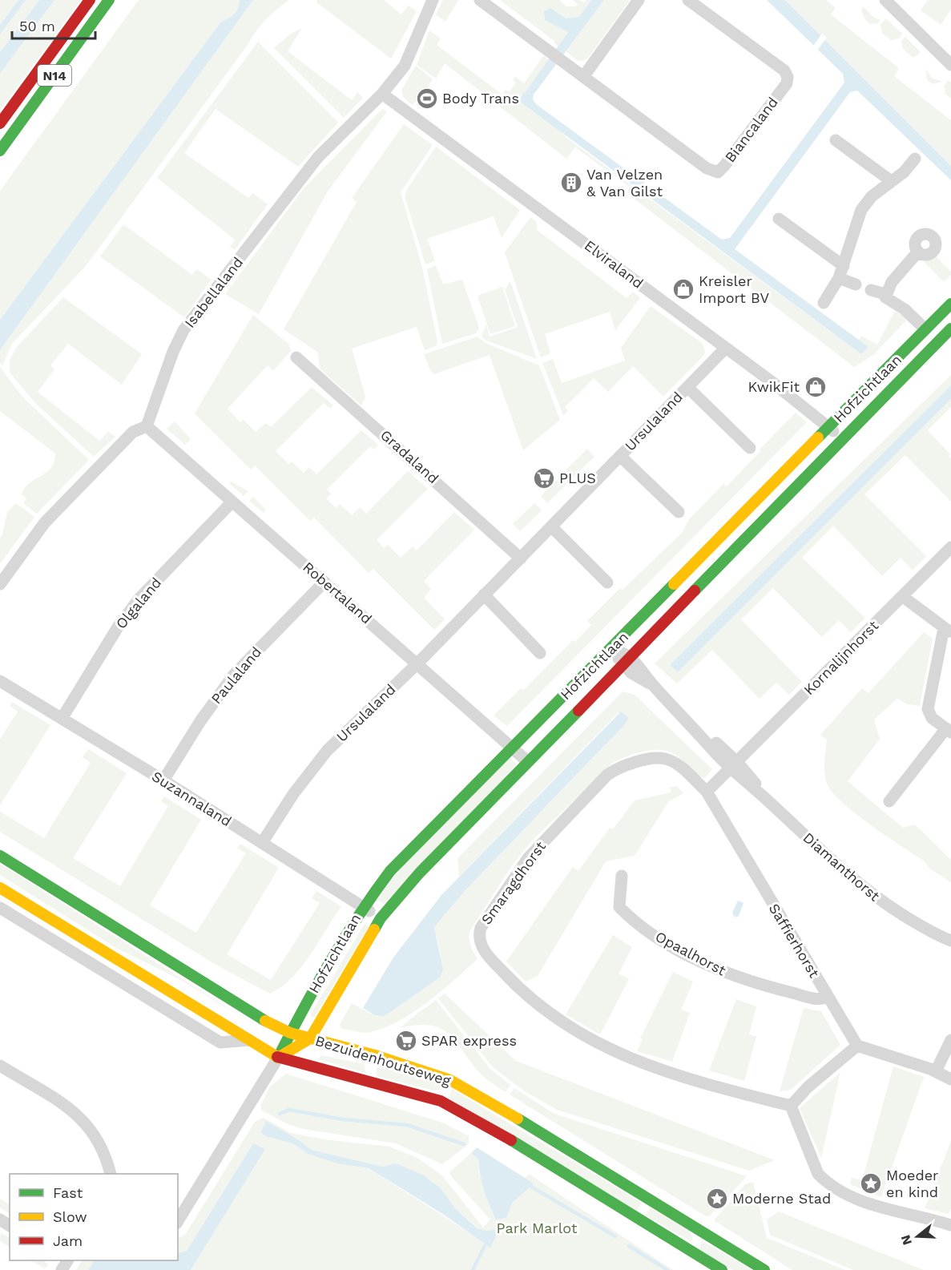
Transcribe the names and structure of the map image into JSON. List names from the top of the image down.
{
  "streets": {
    "main road": ["N14", "Hofzichtlaan", "Bezuidenhoutseweg"],
    "street": [
      "Biancaland",
      "Elviraland",
      "Isabellaland",
      "Ursulaland",
      "Gradaland",
      "Robertaland",
      "Olgaland",
      "Kornalijnhorst",
      "Paulaland",
      "Suzannaland",
      "Diamanthorst",
      "Smaragdhorst",
      "Saffierhorst",
      "Opaalhorst"
    ]
  },
  "crossings": [
    ["Elviraland", "Isabellaland"],
    ["Elviraland", "Hofzichtlaan"],
    ["Elviraland", "Ursulaland"],
    ["Isabellaland", "Robertaland"],
    ["Hofzichtlaan", "Robertaland"],
    ["Hofzichtlaan", "Suzannaland"],
    ["Hofzichtlaan", "Diamanthorst"],
    ["Hofzichtlaan", "Bezuidenhoutseweg"],
    ["Ursulaland", "Gradaland"],
    ["Ursulaland", "Robertaland"],
    ["Ursulaland", "Suzannaland"],
    ["Robertaland", "Olgaland"],
    ["Robertaland", "Paulaland"],
    ["Olgaland", "Suzannaland"],
    ["Kornalijnhorst", "Diamanthorst"],
    ["Paulaland", "Suzannaland"],
    ["Smaragdhorst", "Saffierhorst"],
    ["Saffierhorst", "Opaalhorst"]
  ],
  "parks": ["Park Marlot"],
  "places": {
    "sports": ["Body Trans"],
    "building": ["Van Velzen & Van Gilst"],
    "shop": ["Kreisler Import BV", "KwikFit"],
    "supermarket": ["PLUS", "SPAR express"],
    "place": ["Moeder en kind", "Moderne Stad"]
  },
  "legend": ["Fast", "Slow", "Jam"],
  "scale_bar": "50 m",
  "north": "left"
}
